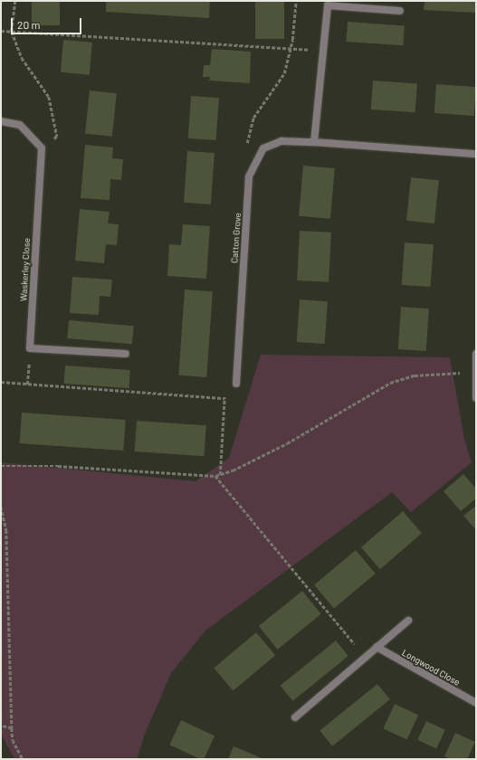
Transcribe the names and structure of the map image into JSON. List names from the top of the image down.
{
  "streets": {
    "street": ["Catton Grove", "Waskerley Close", "Longwood Close"]
  },
  "scale_bar": "20 m"
}
